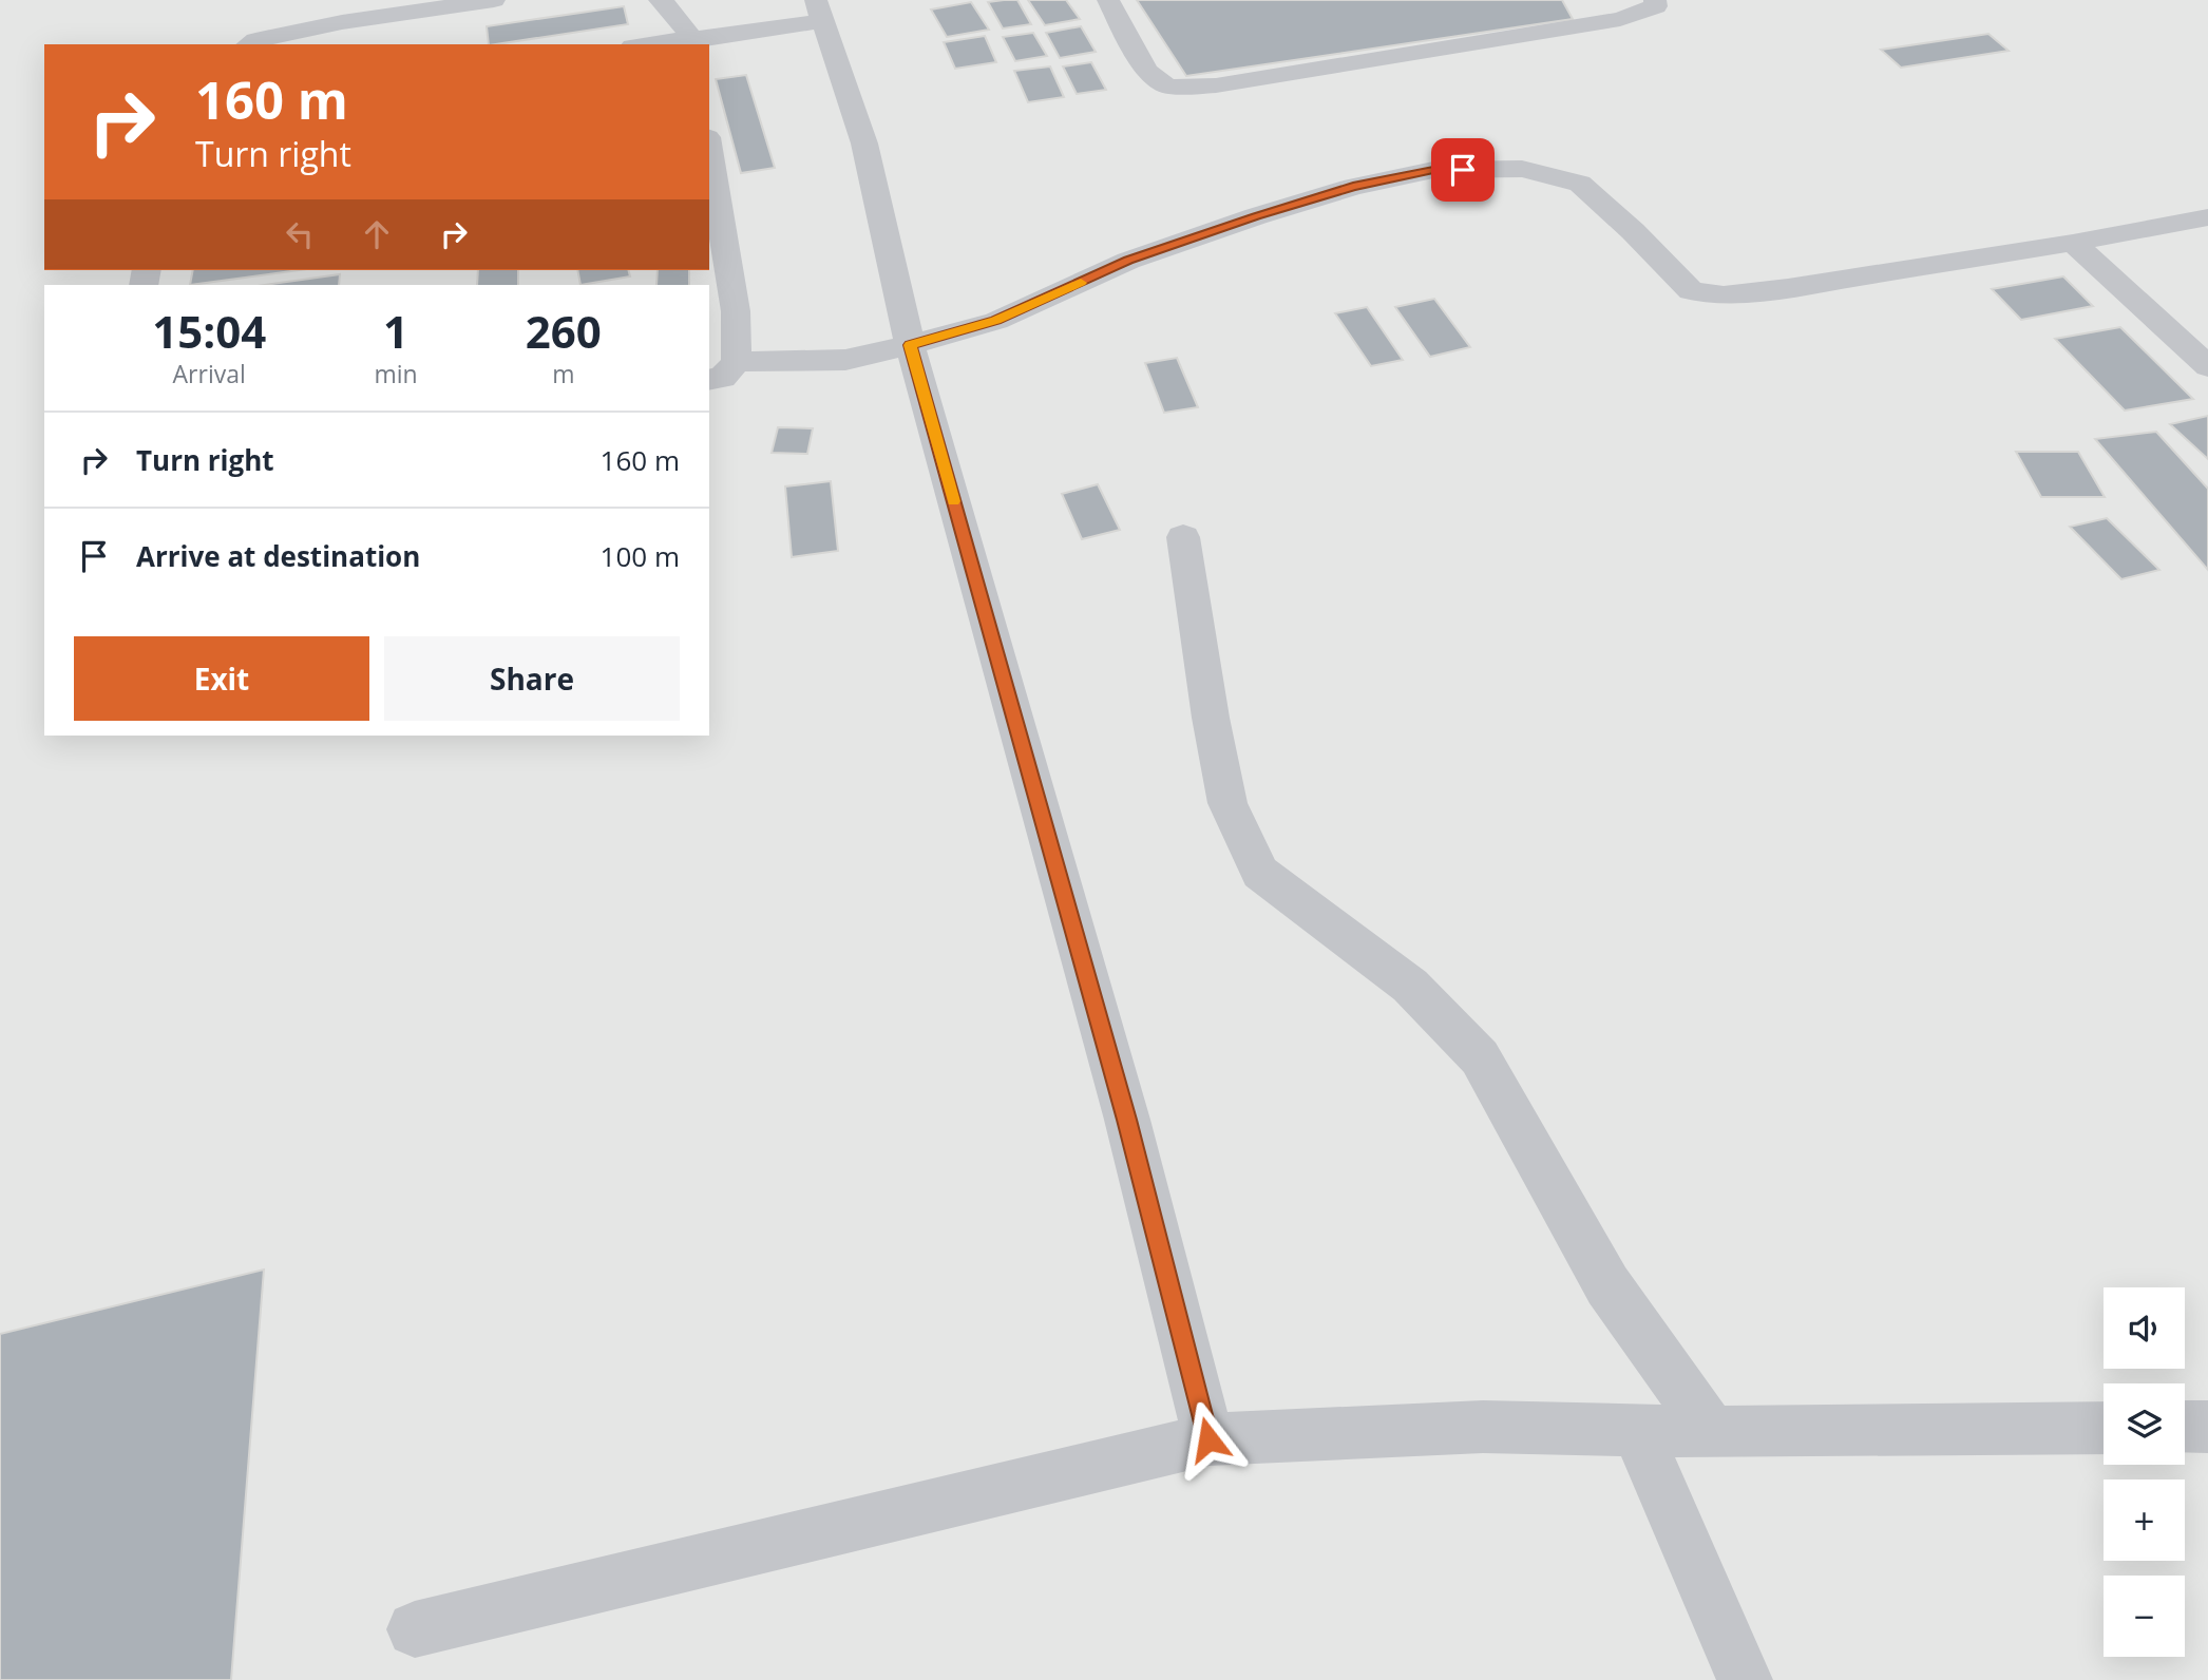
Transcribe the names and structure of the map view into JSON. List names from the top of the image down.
{
  "page": {
    "turn": ["160 m", "Turn right"],
    "eta": [
      "15:04",
      "Arrival",
      "1",
      "min",
      "260",
      "m"
    ],
    "list": [
      {
        "name": "Turn right",
        "value": "160 m"
      },
      {
        "name": "Arrive at destination",
        "value": "100 m"
      }
    ],
    "buttons": ["Exit", "Share"],
    "map_buttons": ["+", "−"]
  }
}
